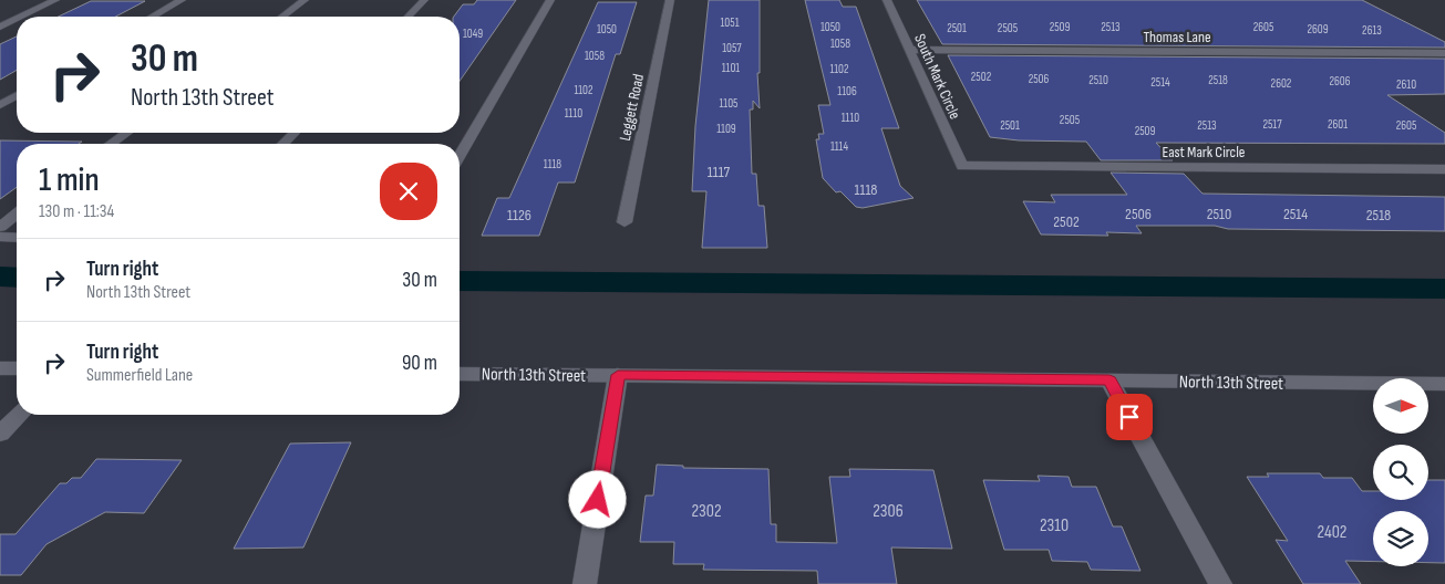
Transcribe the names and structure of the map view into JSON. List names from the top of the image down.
{
  "streets": {
    "street": [
      "Thomas Lane",
      "South Mark Circle",
      "Leggett Road",
      "East Mark Circle",
      "North 13th Street"
    ]
  },
  "crossings": [
    ["Thomas Lane", "South Mark Circle"],
    ["South Mark Circle", "East Mark Circle"]
  ],
  "house_numbers": [
    "1051",
    "1050",
    "2509",
    "2513",
    "2605",
    "2501",
    "2505",
    "1050",
    "2609",
    "2613",
    "1049",
    "1058",
    "1057",
    "1058",
    "1101",
    "1102",
    "2502",
    "2506",
    "2510",
    "2518",
    "2606",
    "2514",
    "2602",
    "2610",
    "1102",
    "1106",
    "1105",
    "1110",
    "1110",
    "2505",
    "2517",
    "2601",
    "2501",
    "2513",
    "2605",
    "1109",
    "2509",
    "1114",
    "1118",
    "1117",
    "1118",
    "2506",
    "2510",
    "2514",
    "1126",
    "2518",
    "2502",
    "2302",
    "2306",
    "2310",
    "2402"
  ],
  "north": "right",
  "page": {
    "turn": ["30 m", "North 13th Street"],
    "heading": ["1 min", "130 m · 11:34"],
    "list": [
      {
        "name": "Turn right",
        "note": "North 13th Street",
        "value": "30 m"
      },
      {
        "name": "Turn right",
        "note": "Summerfield Lane",
        "value": "90 m"
      }
    ]
  }
}
